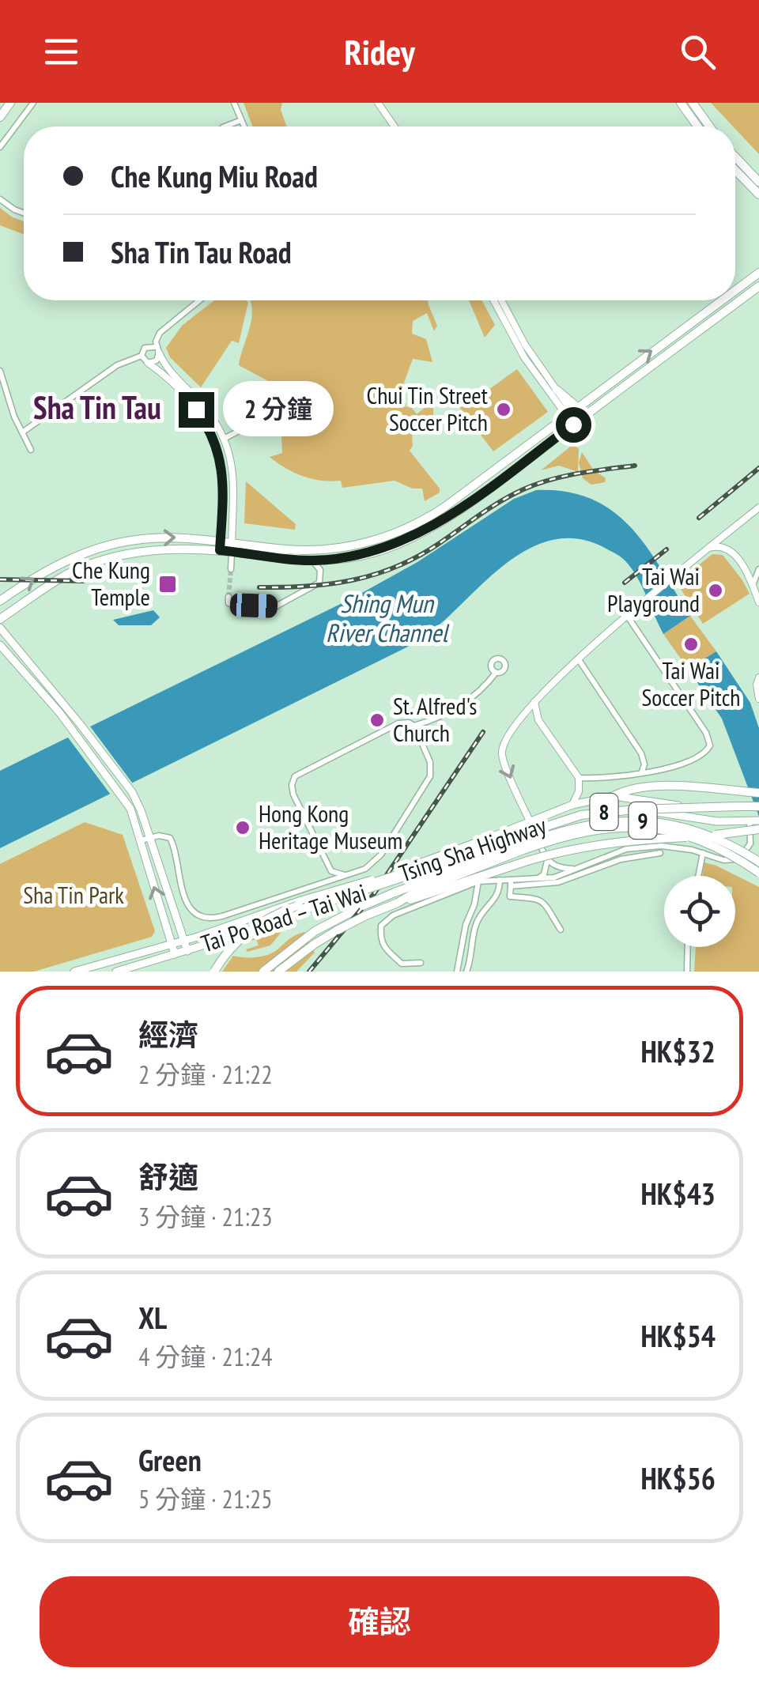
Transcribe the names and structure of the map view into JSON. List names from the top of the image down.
{
  "streets": {
    "main road": [
      "8",
      "9",
      "Tsing Sha Highway",
      "Tai Po Road – Tai Wai"
    ]
  },
  "crossings": [
    ["9", "Tsing Sha Highway"],
    ["Tsing Sha Highway", "Tai Po Road – Tai Wai"]
  ],
  "districts": ["Sha Tin Tau"],
  "water": ["Shing Mun River Channel"],
  "parks": ["Sha Tin Park"],
  "places": {
    "other": [
      "Chui Tin Street Soccer Pitch",
      "Tai Wai Playground",
      "Tai Wai Soccer Pitch",
      "St. Alfred's Church",
      "Hong Kong Heritage Museum"
    ],
    "transit": ["Che Kung Temple"]
  },
  "page": {
    "header": "Ridey",
    "banner": ["Che Kung Miu Road", "Sha Tin Tau Road"],
    "bubble": "2 分鐘",
    "list": [
      {
        "name": "經濟",
        "note": "2 分鐘 · 21:22",
        "value": "HK$32"
      },
      {
        "name": "舒適",
        "note": "3 分鐘 · 21:23",
        "value": "HK$43"
      },
      {
        "name": "XL",
        "note": "4 分鐘 · 21:24",
        "value": "HK$54"
      },
      {
        "name": "Green",
        "note": "5 分鐘 · 21:25",
        "value": "HK$56"
      }
    ],
    "buttons": "確認"
  }
}
